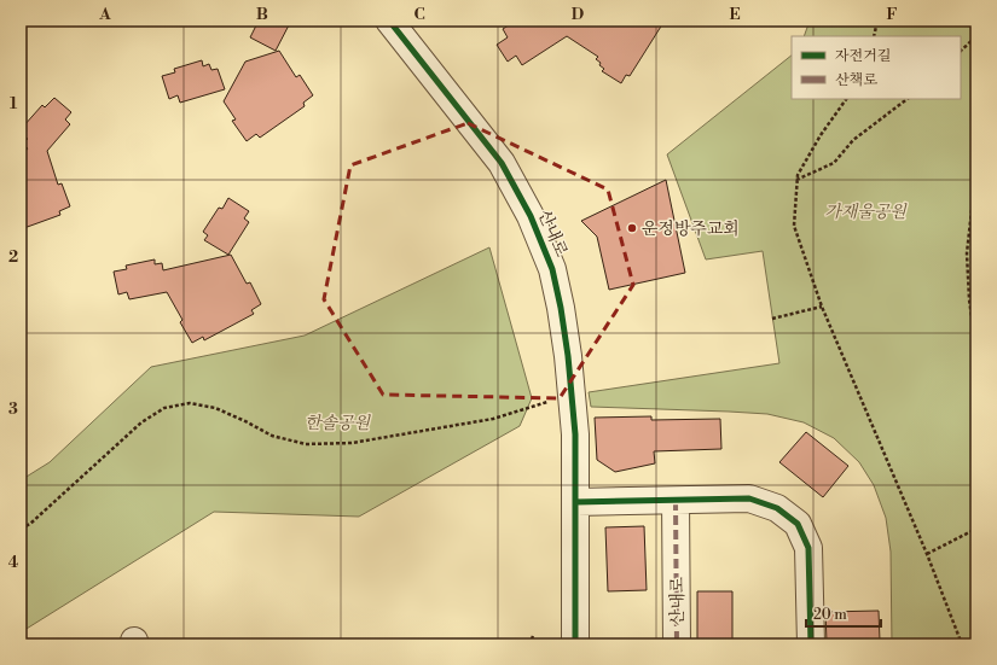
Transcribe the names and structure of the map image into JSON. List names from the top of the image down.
{
  "streets": {
    "street": ["산내로"]
  },
  "parks": ["가재울공원", "한솔공원"],
  "places": ["운정방주교회"],
  "legend": ["자전거길", "산책로"],
  "scale_bar": "20 m",
  "grid": {
    "columns": [
      "A",
      "B",
      "C",
      "D",
      "E",
      "F"
    ],
    "rows": [
      "1",
      "2",
      "3",
      "4"
    ]
  }
}
